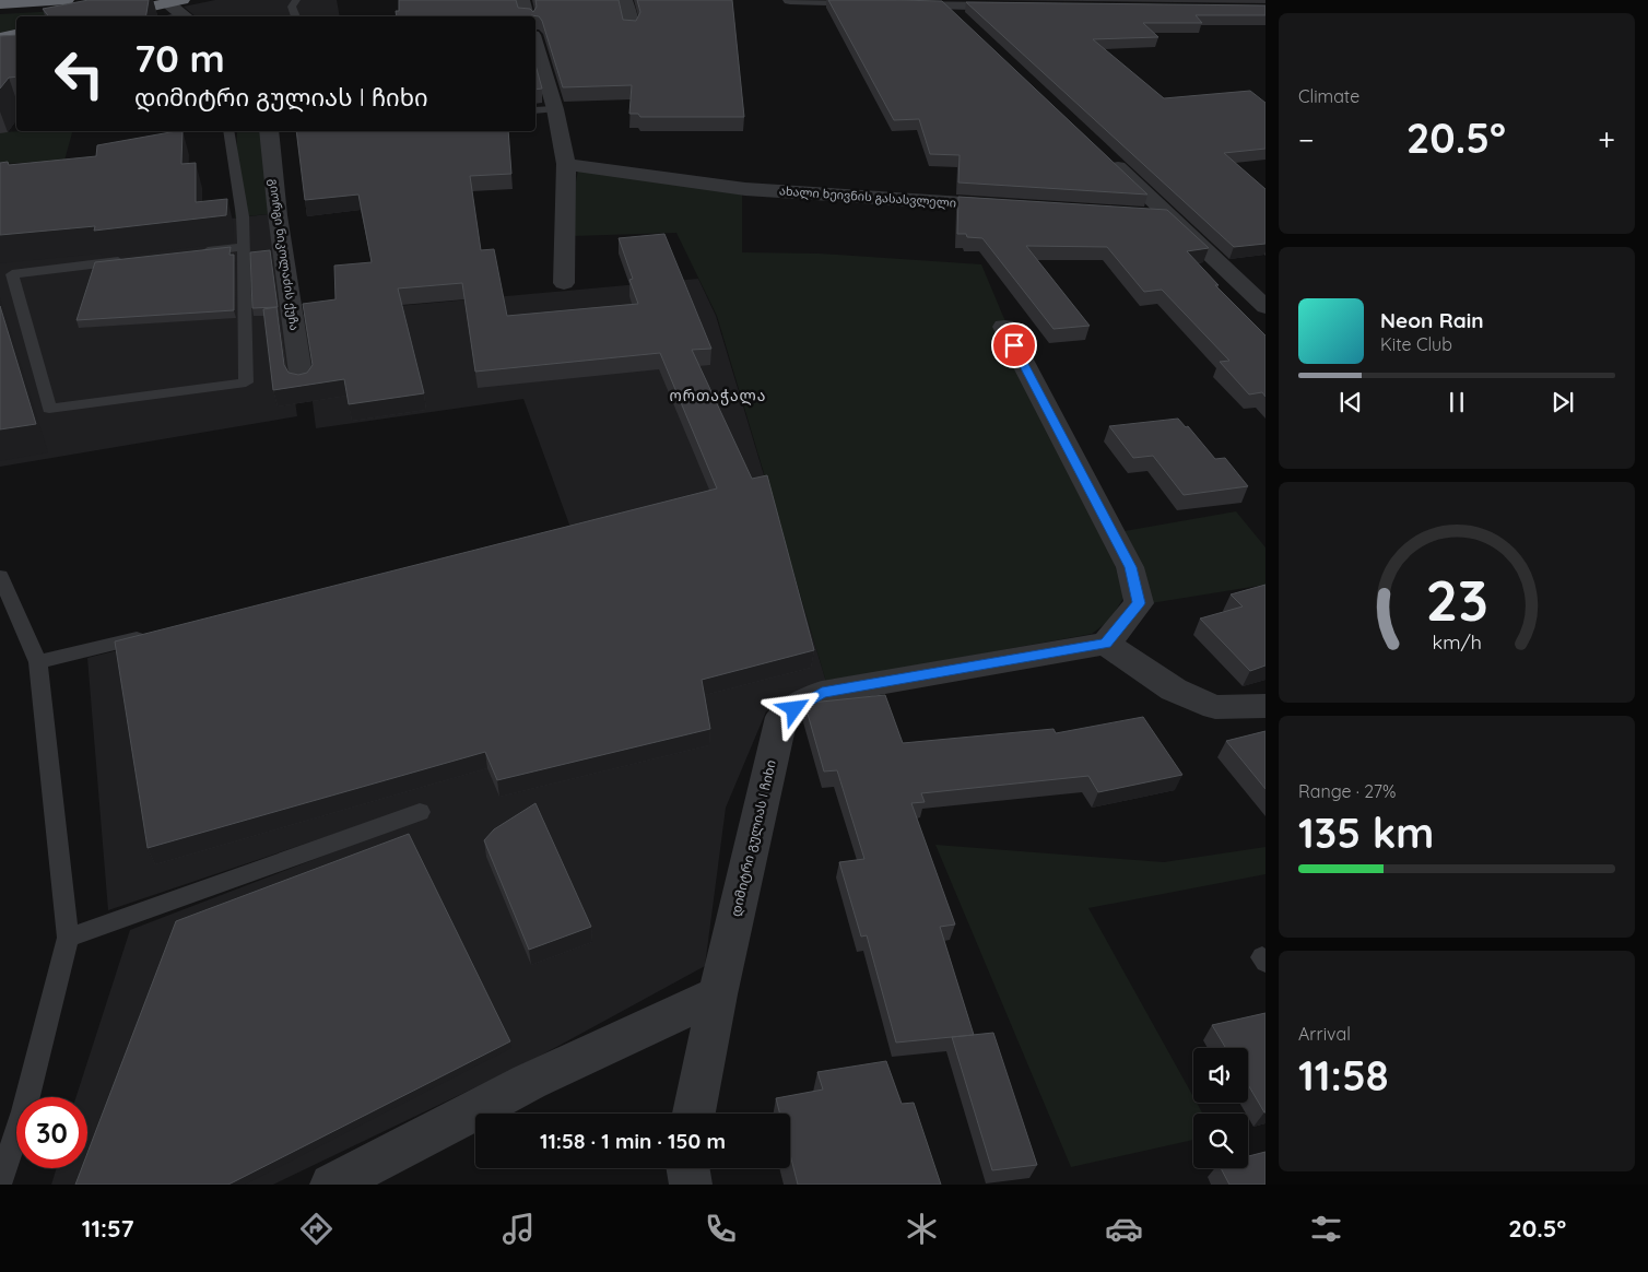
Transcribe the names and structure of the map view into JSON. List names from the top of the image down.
{
  "streets": {
    "street": ["ახალი ხეივნის გასასვლელი", "გიორგი ნიკოლაძის ქუჩა", "დიმიტრი გულიას I ჩიხი"]
  },
  "districts": ["ორთაჭალა"],
  "page": {
    "tile": [
      "Climate",
      ["Range · 27%", "135 km"],
      ["Arrival", "11:58"]
    ],
    "turn": ["70 m", "დიმიტრი გულიას I ჩიხი"],
    "heat": ["−", "20.5°", "+"],
    "song": ["Neon Rain", "Kite Club"],
    "limit": "30",
    "trip": "11:58 · 1 min · 150 m",
    "tabs": ["11:57", "20.5°"],
    "gauge": ["23", "km/h"]
  }
}
